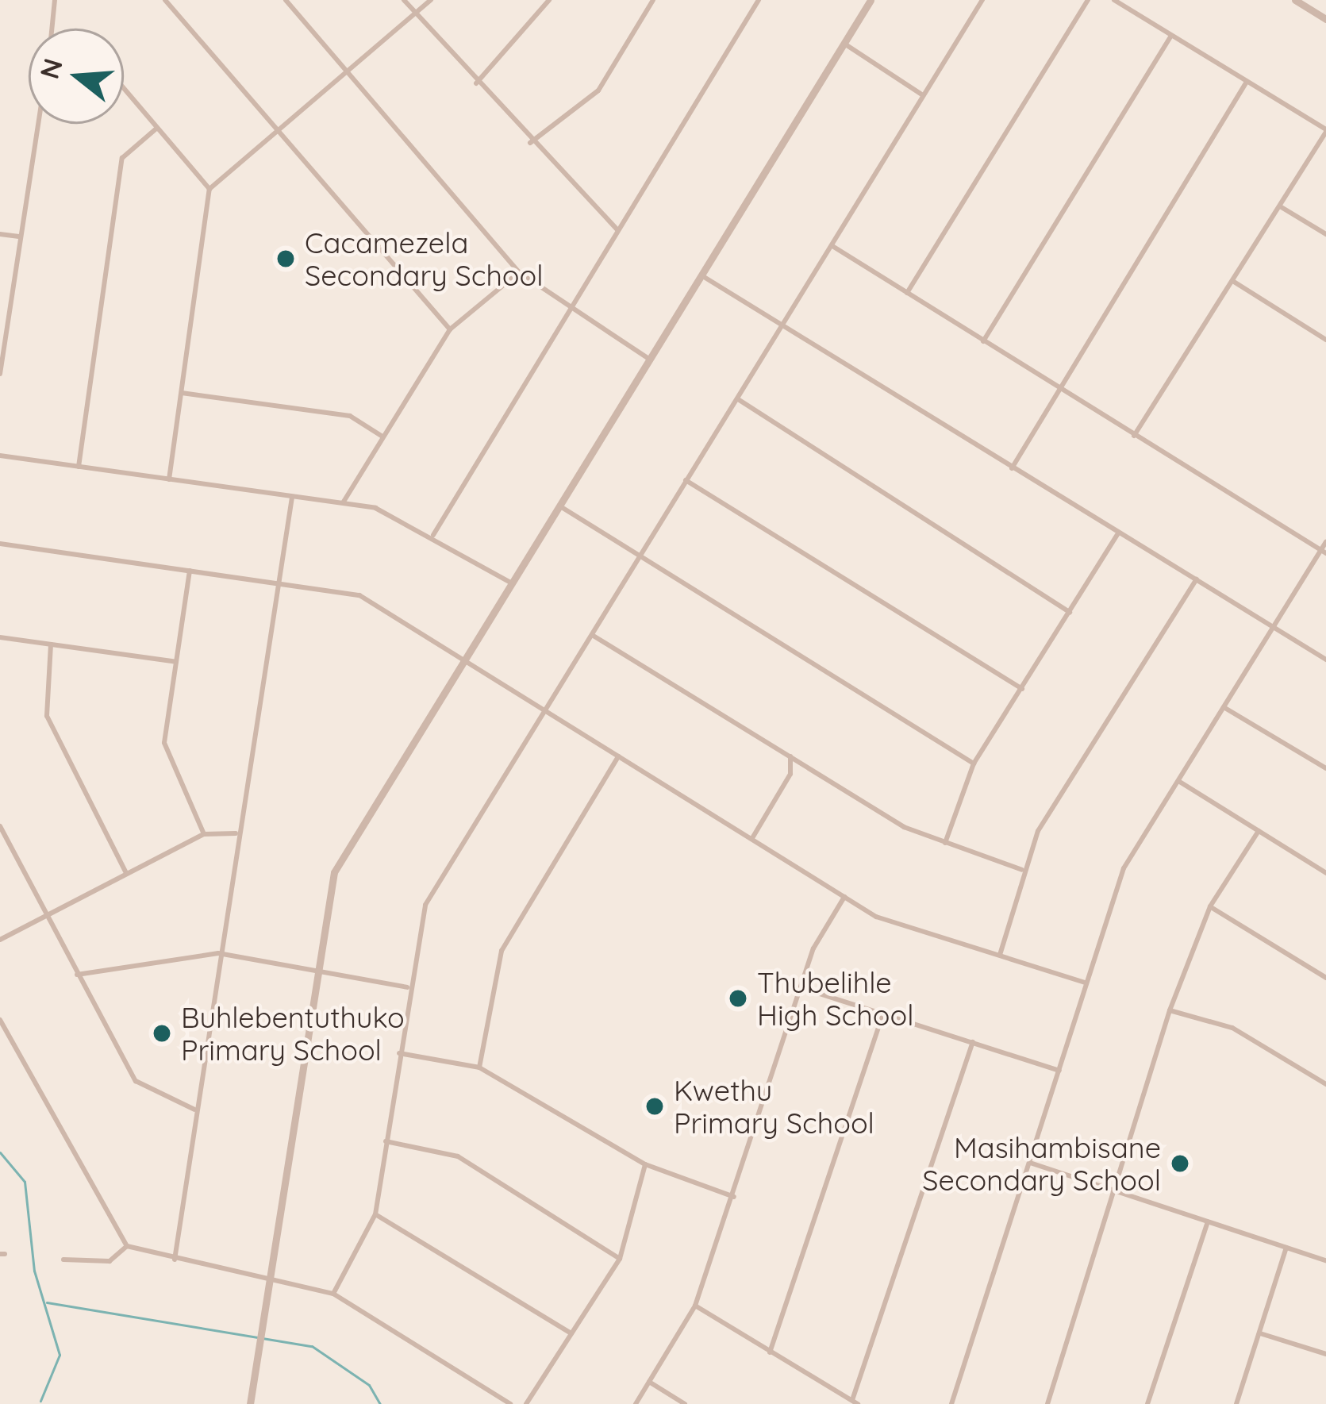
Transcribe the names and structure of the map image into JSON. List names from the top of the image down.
{
  "places": [
    "Cacamezela Secondary School",
    "Thubelihle High School",
    "Buhlebentuthuko Primary School",
    "Kwethu Primary School",
    "Masihambisane Secondary School"
  ],
  "north": "left"
}
